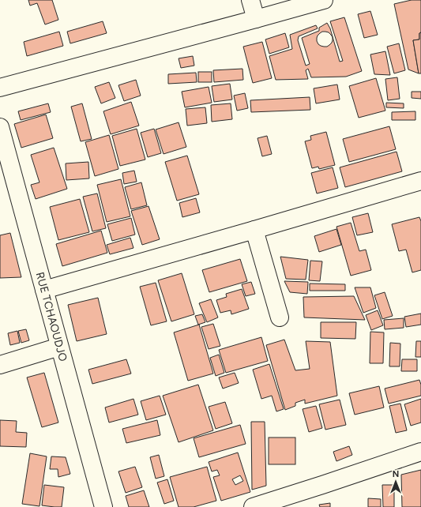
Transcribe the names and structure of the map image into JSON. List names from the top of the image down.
{
  "streets": {
    "street": ["RUE TCHAOUDJO"]
  },
  "north": "top"
}
